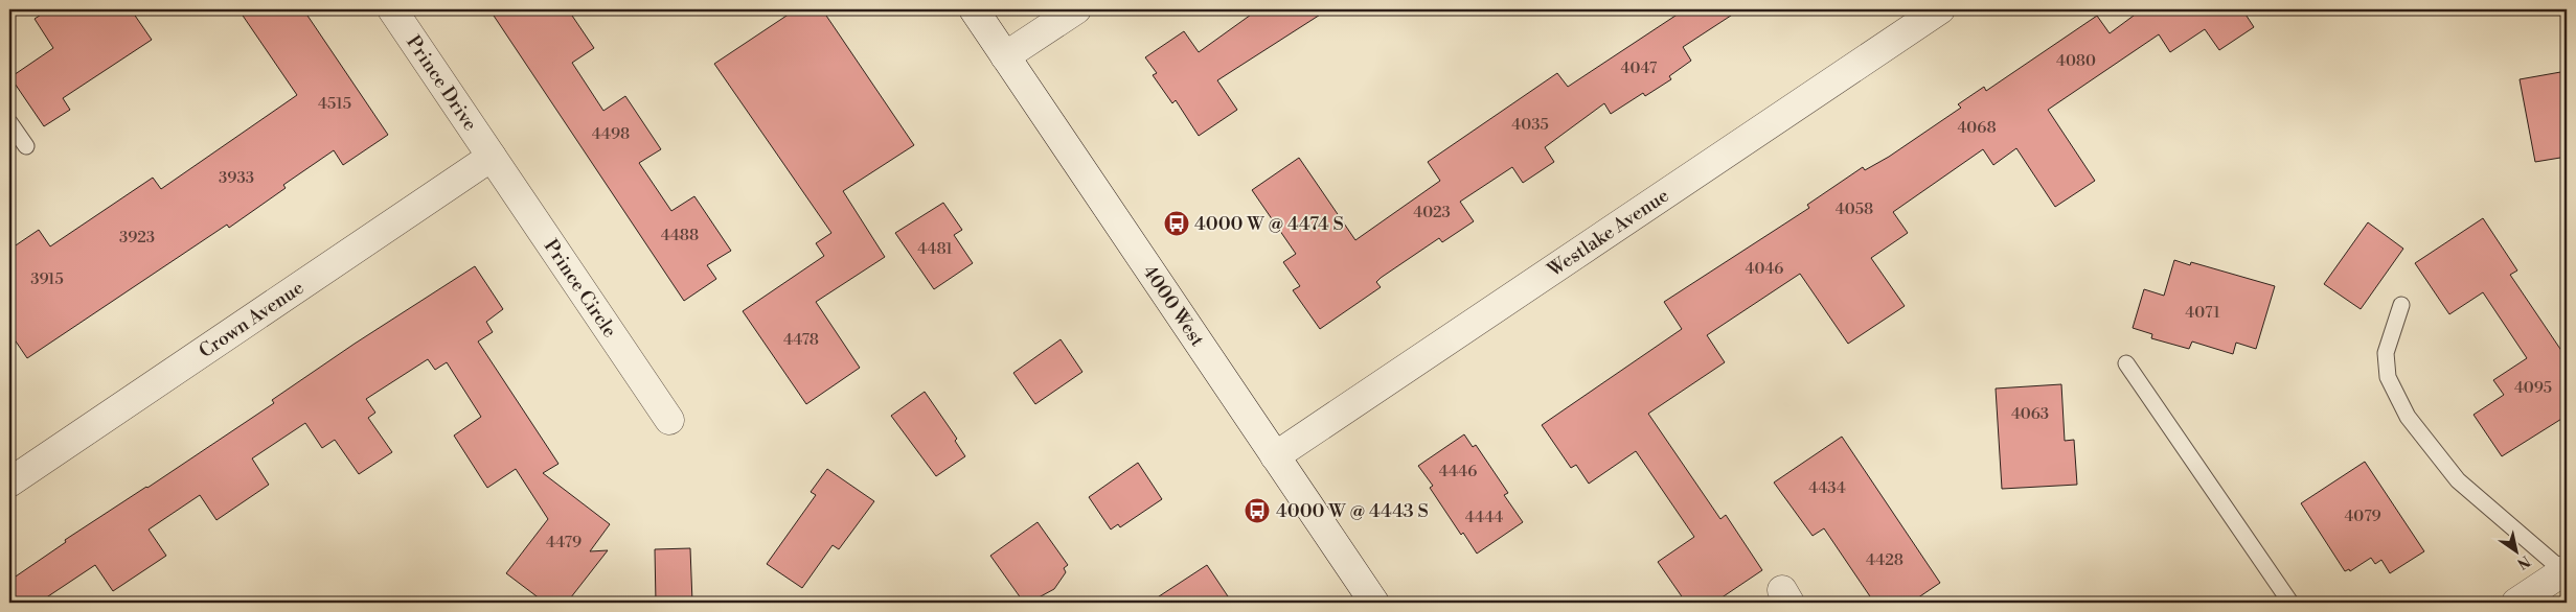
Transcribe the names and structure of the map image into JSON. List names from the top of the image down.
{
  "streets": {
    "street": [
      "Prince Drive",
      "Westlake Avenue",
      "Prince Circle",
      "4000 West",
      "Crown Avenue"
    ]
  },
  "crossings": [
    ["Prince Drive", "Prince Circle"],
    ["Prince Drive", "Crown Avenue"],
    ["Westlake Avenue", "4000 West"],
    ["Prince Circle", "Crown Avenue"]
  ],
  "places": {
    "bus stop": ["4000 W @ 4474 S", "4000 W @ 4443 S"]
  },
  "house_numbers": [
    "4080",
    "4047",
    "4515",
    "4035",
    "4068",
    "4498",
    "3933",
    "4058",
    "4023",
    "4488",
    "3923",
    "4481",
    "4046",
    "3915",
    "4071",
    "4478",
    "4095",
    "4063",
    "4446",
    "4434",
    "4079",
    "4444",
    "4479",
    "4428"
  ],
  "north": "bottom right"
}
